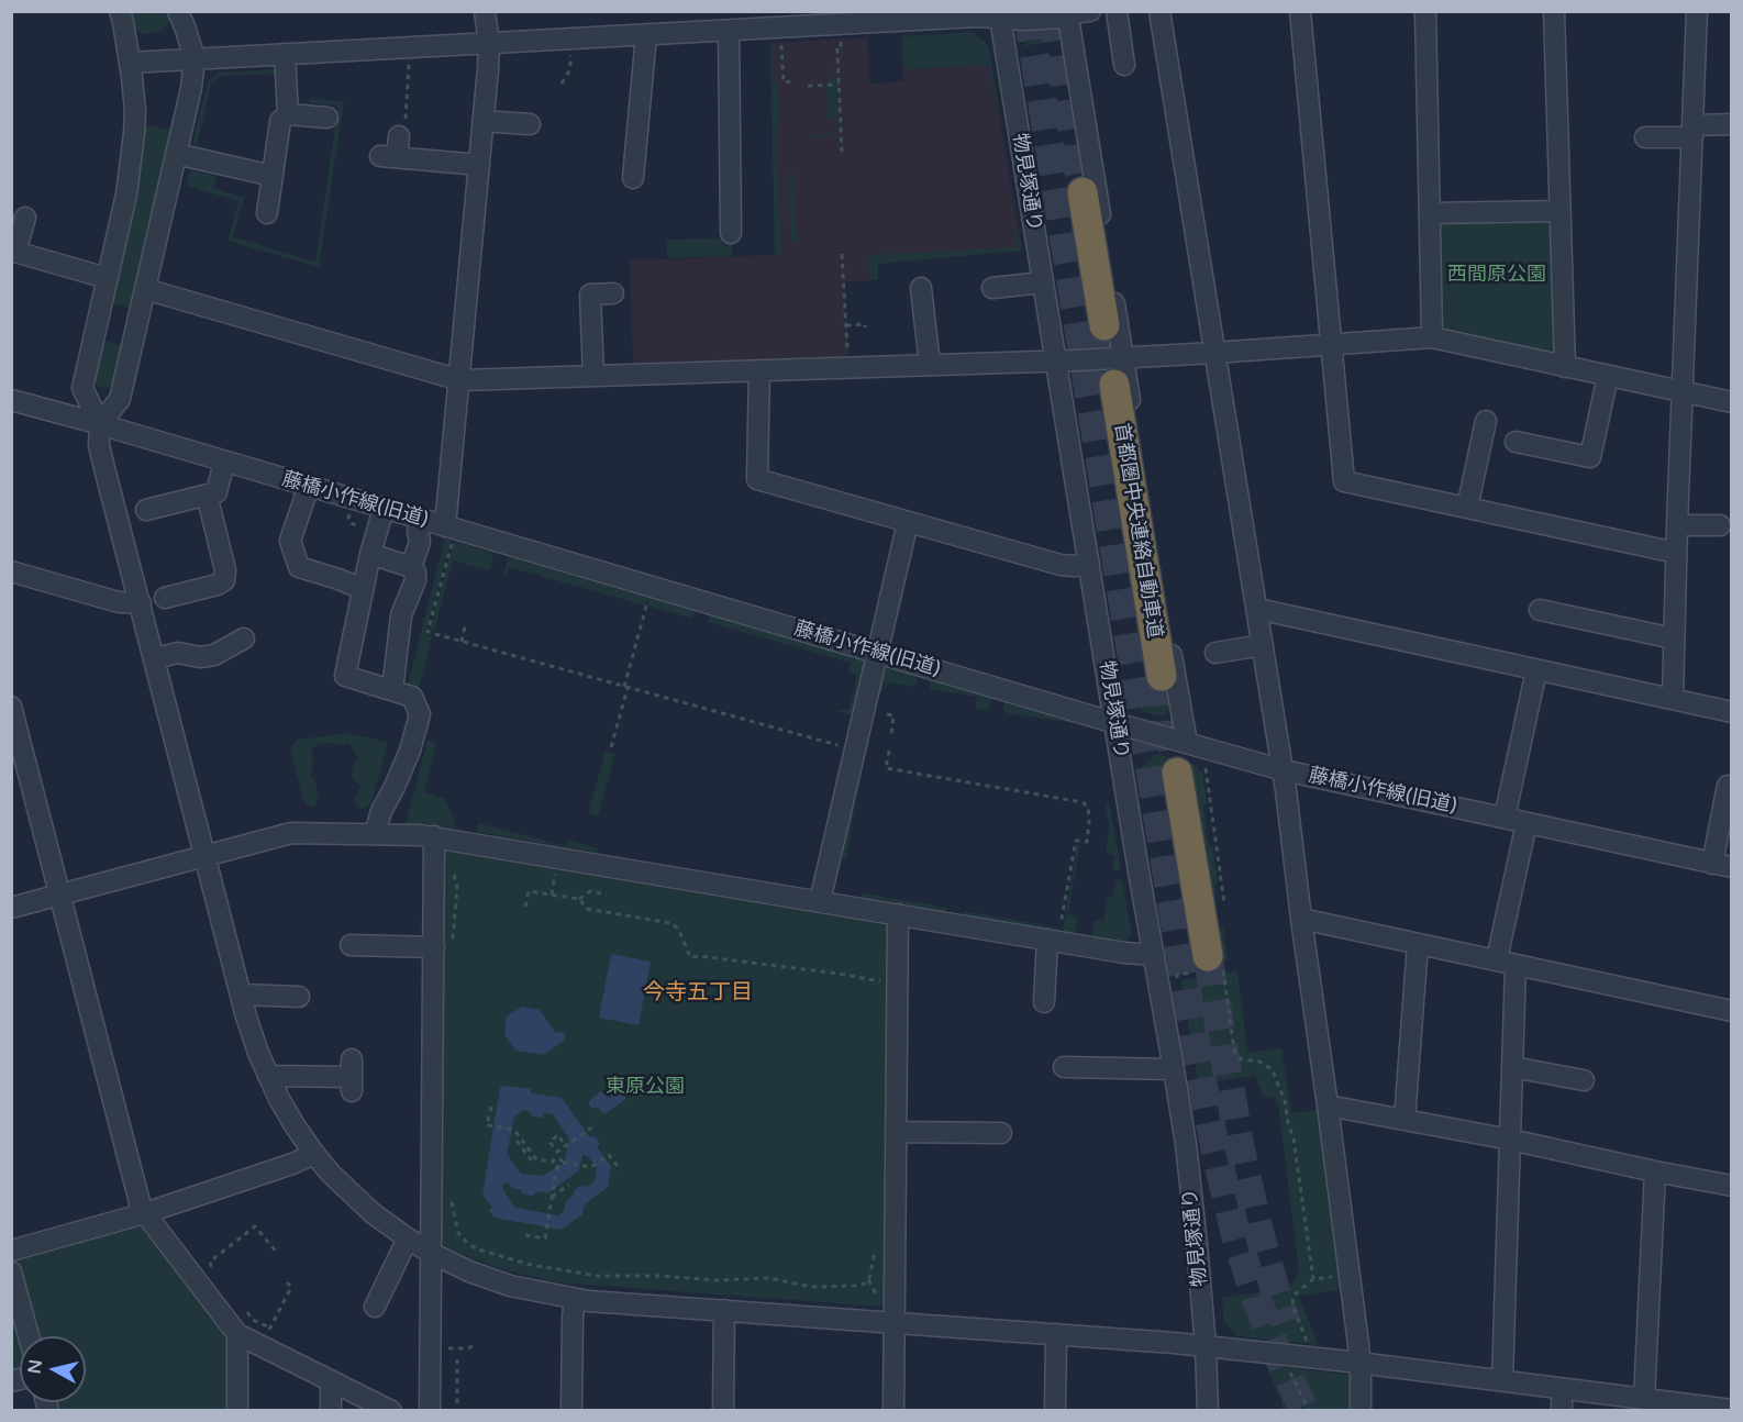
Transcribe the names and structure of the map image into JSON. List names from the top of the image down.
{
  "streets": {
    "highway": ["首都圏中央連絡自動車道"],
    "street": ["物見塚通り", "藤橋小作線(旧道)"]
  },
  "crossings": [
    ["物見塚通り", "藤橋小作線(旧道)"]
  ],
  "districts": ["今寺五丁目"],
  "parks": ["西間原公園", "東原公園"],
  "north": "left"
}
